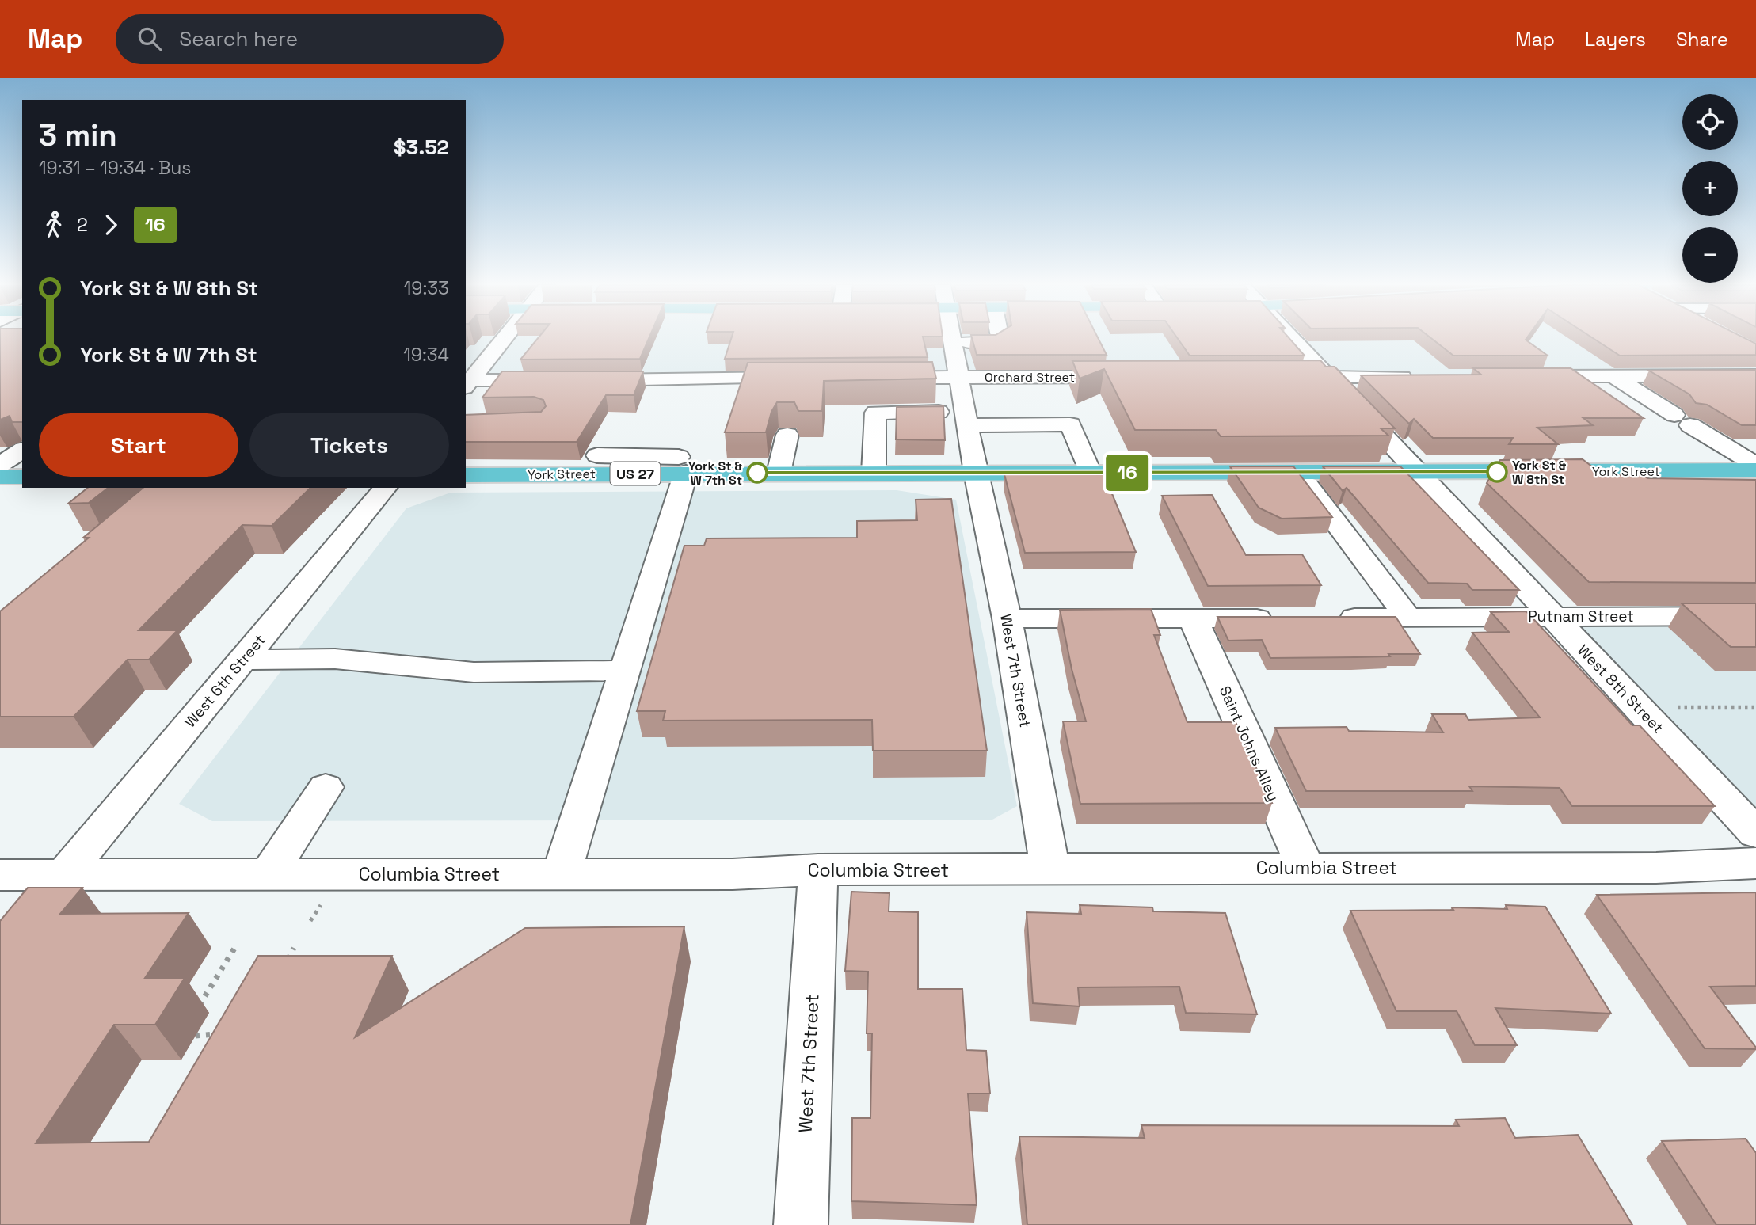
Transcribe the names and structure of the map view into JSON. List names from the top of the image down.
{
  "streets": {
    "main road": ["York Street", "US 27"],
    "street": [
      "Orchard Street",
      "Putnam Street",
      "West 7th Street",
      "West 6th Street",
      "West 8th Street",
      "Saint Johns Alley",
      "Columbia Street"
    ]
  },
  "crossings": [
    ["Orchard Street", "West 7th Street"],
    ["York Street", "West 7th Street"],
    ["York Street", "West 8th Street"],
    ["Putnam Street", "West 8th Street"],
    ["West 7th Street", "Columbia Street"],
    ["West 6th Street", "Columbia Street"],
    ["Saint Johns Alley", "Columbia Street"]
  ],
  "places": ["York St & W 8th St", "York St & W 7th St"],
  "lines": ["bus line 16"],
  "page": {
    "header": "Map",
    "search": "Search here",
    "nav": ["Map", "Layers", "Share"],
    "on_map": "16",
    "map_buttons": ["+", "−"],
    "heading": ["3 min", "19:31 – 19:34 · Bus", "$3.52"],
    "legs": ["2", "16"],
    "list": [
      {
        "name": "York St & W 8th St",
        "value": "19:33"
      },
      {
        "name": "York St & W 7th St",
        "value": "19:34"
      }
    ],
    "buttons": ["Start", "Tickets"]
  }
}
